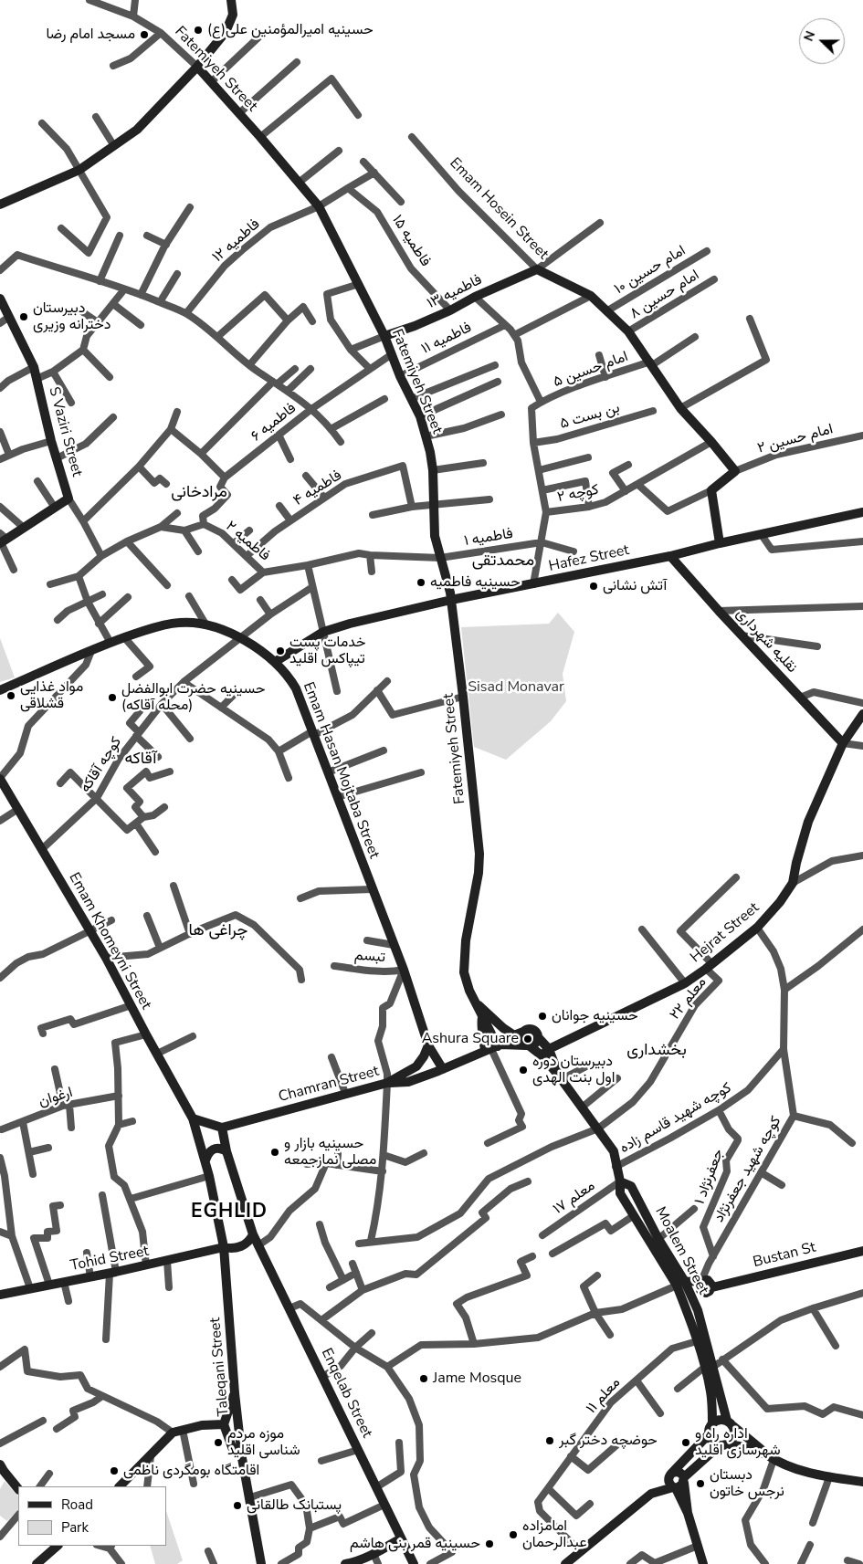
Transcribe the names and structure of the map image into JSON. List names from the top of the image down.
{
  "streets": {
    "main road": [
      "Fatemiyeh Street",
      "Emam Hosein Street",
      "فاطمیه ۱۳",
      "S Vaziri Street",
      "Hafez Street",
      "نقلیه شهرداری",
      "Emam Hasan Mojtaba Street",
      "Hejrat Street",
      "Emam Khomeyni Street",
      "Chamran Street",
      "Moalem Street",
      "Bustan St",
      "Tohid Street",
      "Taleqani Street",
      "Enqelab Street"
    ],
    "street": [
      "فاطمیه ۱۲",
      "فاطمیه ۱۵",
      "امام حسین ۱۰",
      "امام حسین ۸",
      "فاطمیه ۱۱",
      "امام حسین ۵",
      "بن بست ۵",
      "فاطمیه ۶",
      "امام حسین ۲",
      "فاطمیه ۴",
      "کوچه ۲",
      "فاطمیه ۱",
      "فاطمیه ۲",
      "کوچه آقاکه",
      "تبسم",
      "معلم ۲۲",
      "ارغوان",
      "کوچه شهید قاسم زاده",
      "کوچه شهید جعفرنژاد",
      "جعفرنژاد ۱",
      "معلم ۱۷",
      "معلم ۱۱"
    ]
  },
  "crossings": [
    ["Fatemiyeh Street", "فاطمیه ۱۲"],
    ["Fatemiyeh Street", "فاطمیه ۱۳"],
    ["Fatemiyeh Street", "فاطمیه ۱۱"],
    ["Fatemiyeh Street", "فاطمیه ۶"],
    ["Fatemiyeh Street", "فاطمیه ۱"],
    ["Fatemiyeh Street", "فاطمیه ۲"],
    ["Fatemiyeh Street", "Hafez Street"],
    ["Emam Hosein Street", "امام حسین ۱۰"],
    ["Emam Hosein Street", "فاطمیه ۱۳"],
    ["Emam Hosein Street", "امام حسین ۸"],
    ["Emam Hosein Street", "امام حسین ۵"],
    ["Emam Hosein Street", "امام حسین ۲"],
    ["Emam Hosein Street", "کوچه ۲"],
    ["فاطمیه ۱۵", "فاطمیه ۱۳"],
    ["فاطمیه ۴", "فاطمیه ۲"],
    ["فاطمیه ۱", "فاطمیه ۲"],
    ["Hafez Street", "نقلیه شهرداری"],
    ["Hafez Street", "Emam Hasan Mojtaba Street"],
    ["نقلیه شهرداری", "Hejrat Street"],
    ["کوچه آقاکه", "Emam Hasan Mojtaba Street"],
    ["کوچه آقاکه", "Emam Khomeyni Street"],
    ["Emam Hasan Mojtaba Street", "تبسم"],
    ["Emam Hasan Mojtaba Street", "Chamran Street"],
    ["Hejrat Street", "معلم ۲۲"],
    ["Hejrat Street", "کوچه شهید جعفرنژاد"],
    ["Emam Khomeyni Street", "Taleqani Street"],
    ["معلم ۲۲", "Moalem Street"],
    ["Chamran Street", "Enqelab Street"],
    ["کوچه شهید قاسم زاده", "کوچه شهید جعفرنژاد"],
    ["کوچه شهید قاسم زاده", "جعفرنژاد ۱"],
    ["کوچه شهید قاسم زاده", "Moalem Street"],
    ["کوچه شهید جعفرنژاد", "جعفرنژاد ۱"],
    ["کوچه شهید جعفرنژاد", "Bustan St"],
    ["معلم ۱۷", "Moalem Street"],
    ["Moalem Street", "Bustan St"],
    ["Moalem Street", "معلم ۱۱"],
    ["Tohid Street", "Taleqani Street"],
    ["Tohid Street", "Enqelab Street"]
  ],
  "districts": [
    "مرادخانی",
    "محمدتقی",
    "آقاکه",
    "چراغی ها",
    "بخشداری",
    "EGHLID"
  ],
  "parks": ["Sisad Monavar"],
  "places": [
    "(حسینیه امیرالمؤمنین علی(ع",
    "مسجد امام رضا",
    "دبیرستان دخترانه وزیری",
    "حسینیه فاطمیه",
    "آتش نشانی",
    "خدمات پست تیپاکس اقلید",
    "مواد غذایی قشلاقی",
    "حسینیه حضرت ابوالفضل (محله آقاکه)",
    "حسینیه جوانان",
    "Ashura Square",
    "دبیرستان دوره اول بنت الهدی",
    "حسینیه بازار و مصلی نمازجمعه",
    "Jame Mosque",
    "حوضچه دختر گبر",
    "موزه مردم شناسی اقلید",
    "اداره راه و شهرسازی اقلید",
    "اقامتگاه بومگردی ناظمی",
    "دبستان نرجس خاتون",
    "پستبانک طالقانی",
    "امامزاده عبدالرحمان",
    "حسینیه قمر بنی هاشم"
  ],
  "legend": ["Road", "Park"],
  "north": "left"
}
